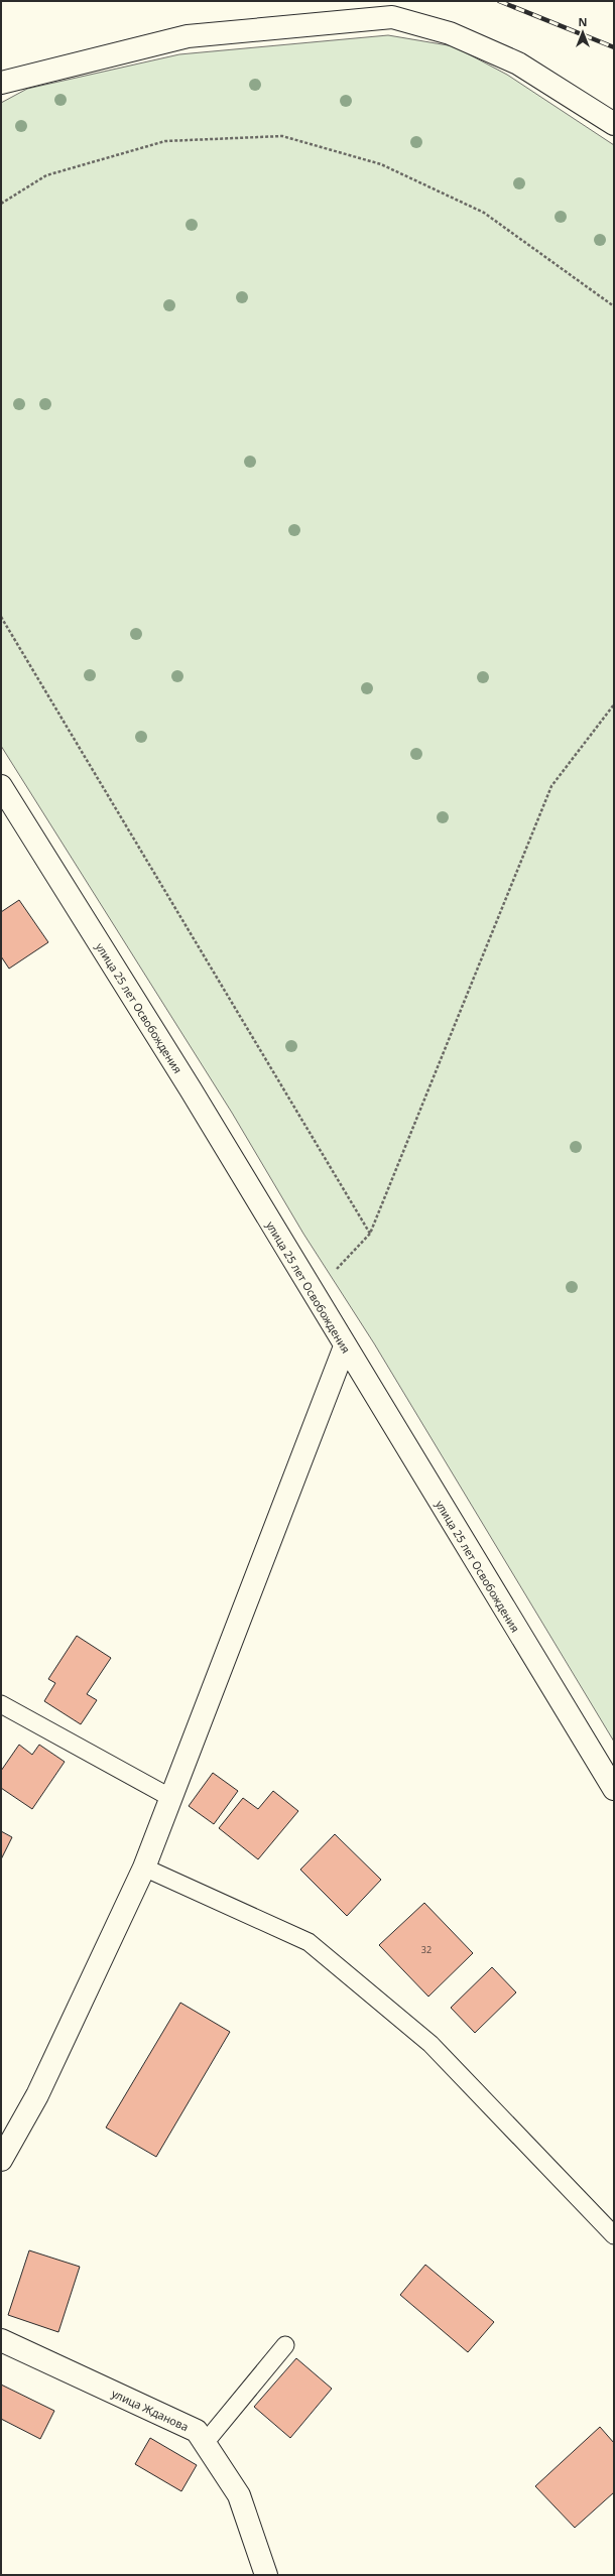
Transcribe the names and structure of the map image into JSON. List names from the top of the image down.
{
  "streets": {
    "street": ["улица 25 лет Освобождения", "улица Жданова"]
  },
  "house_numbers": ["32"],
  "north": "top"
}
